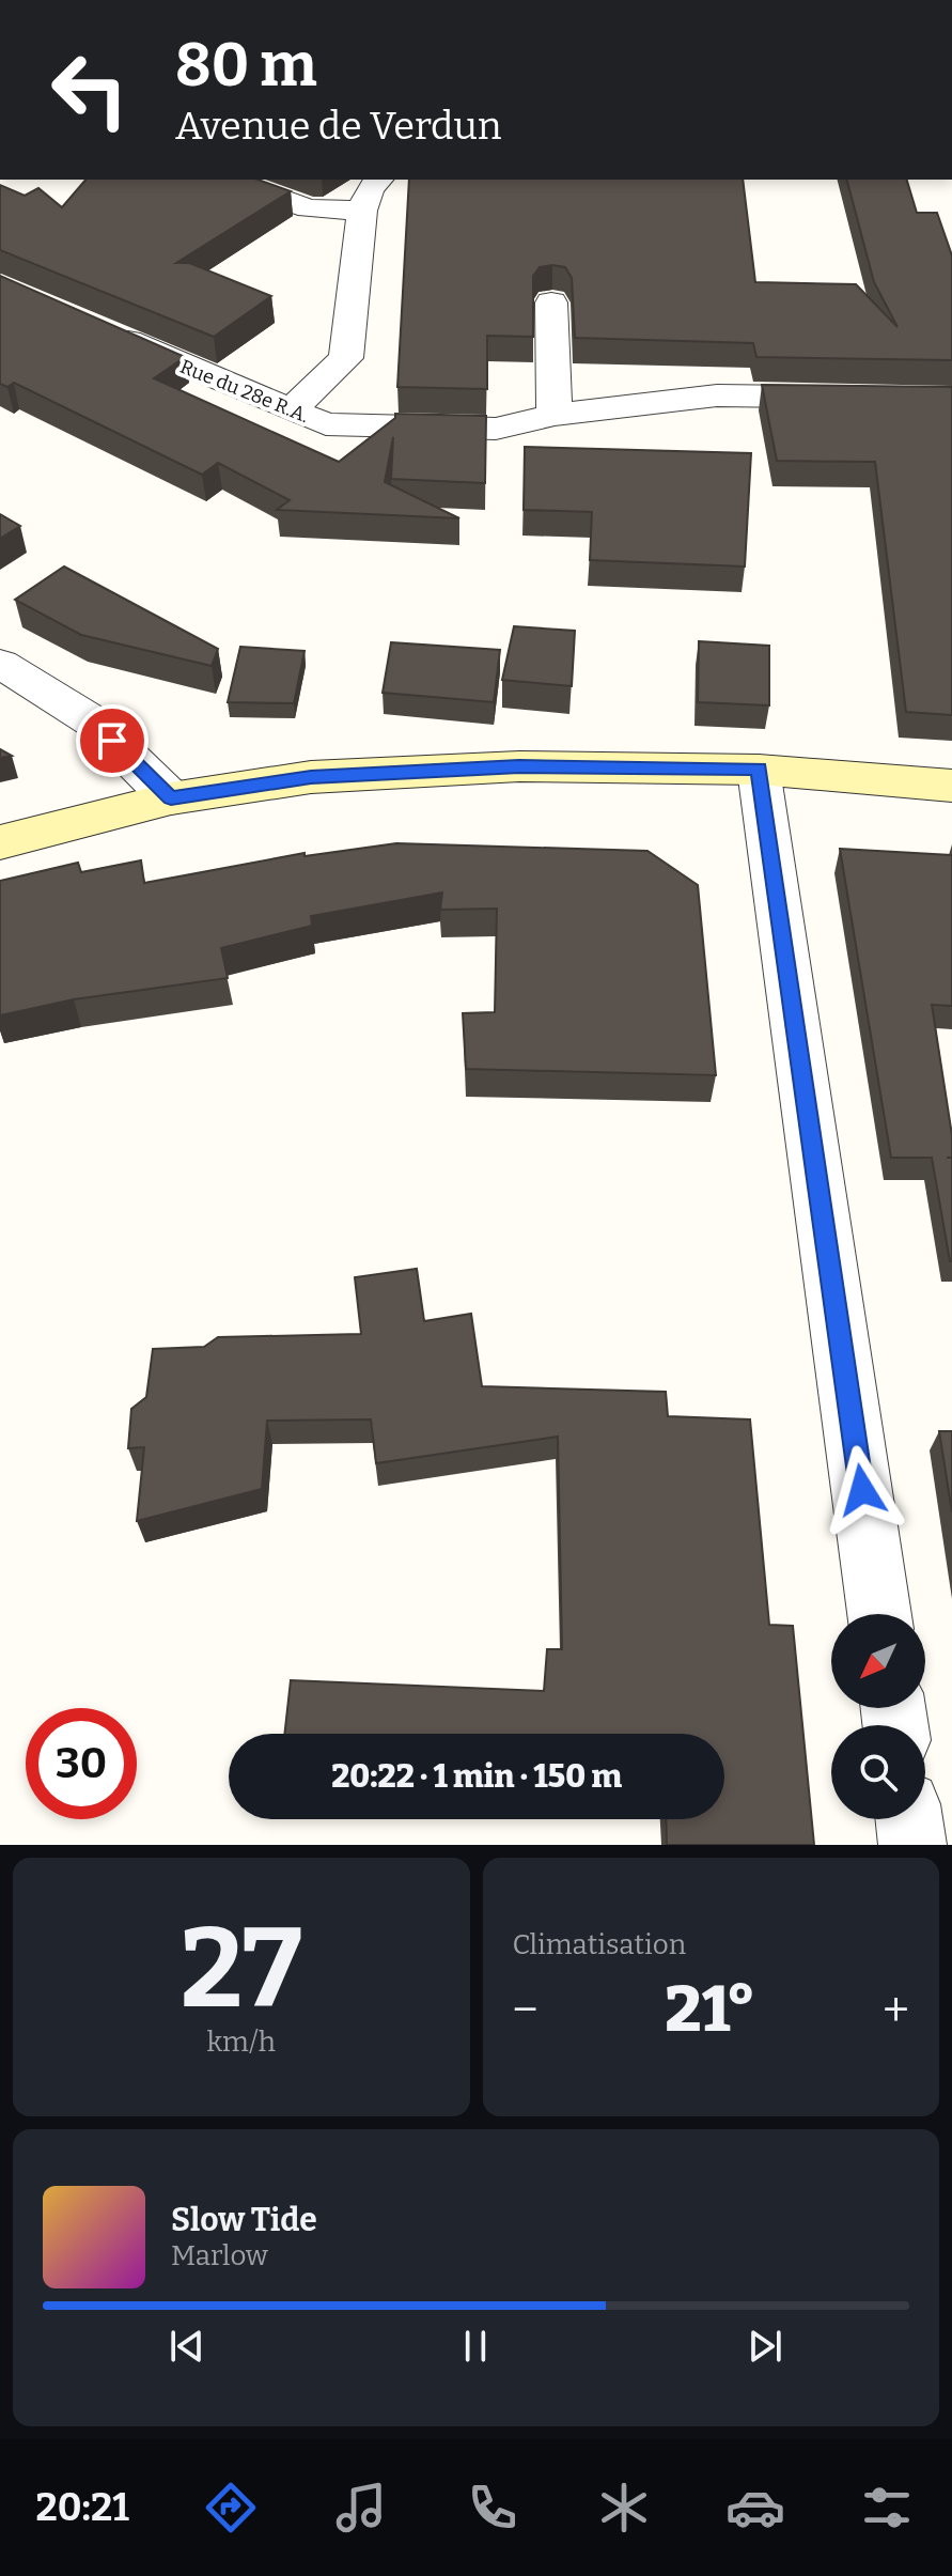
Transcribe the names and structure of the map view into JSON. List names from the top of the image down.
{
  "streets": {
    "street": ["Rue du 28e R.A."]
  },
  "north": "bottom left",
  "page": {
    "turn": ["80 m", "Avenue de Verdun"],
    "limit": "30",
    "trip": "20:22 · 1 min · 150 m",
    "tile": [
      ["27", "km/h"],
      "Climatisation"
    ],
    "heat": ["−", "21°", "+"],
    "song": ["Slow Tide", "Marlow"],
    "tabs": "20:21"
  }
}
